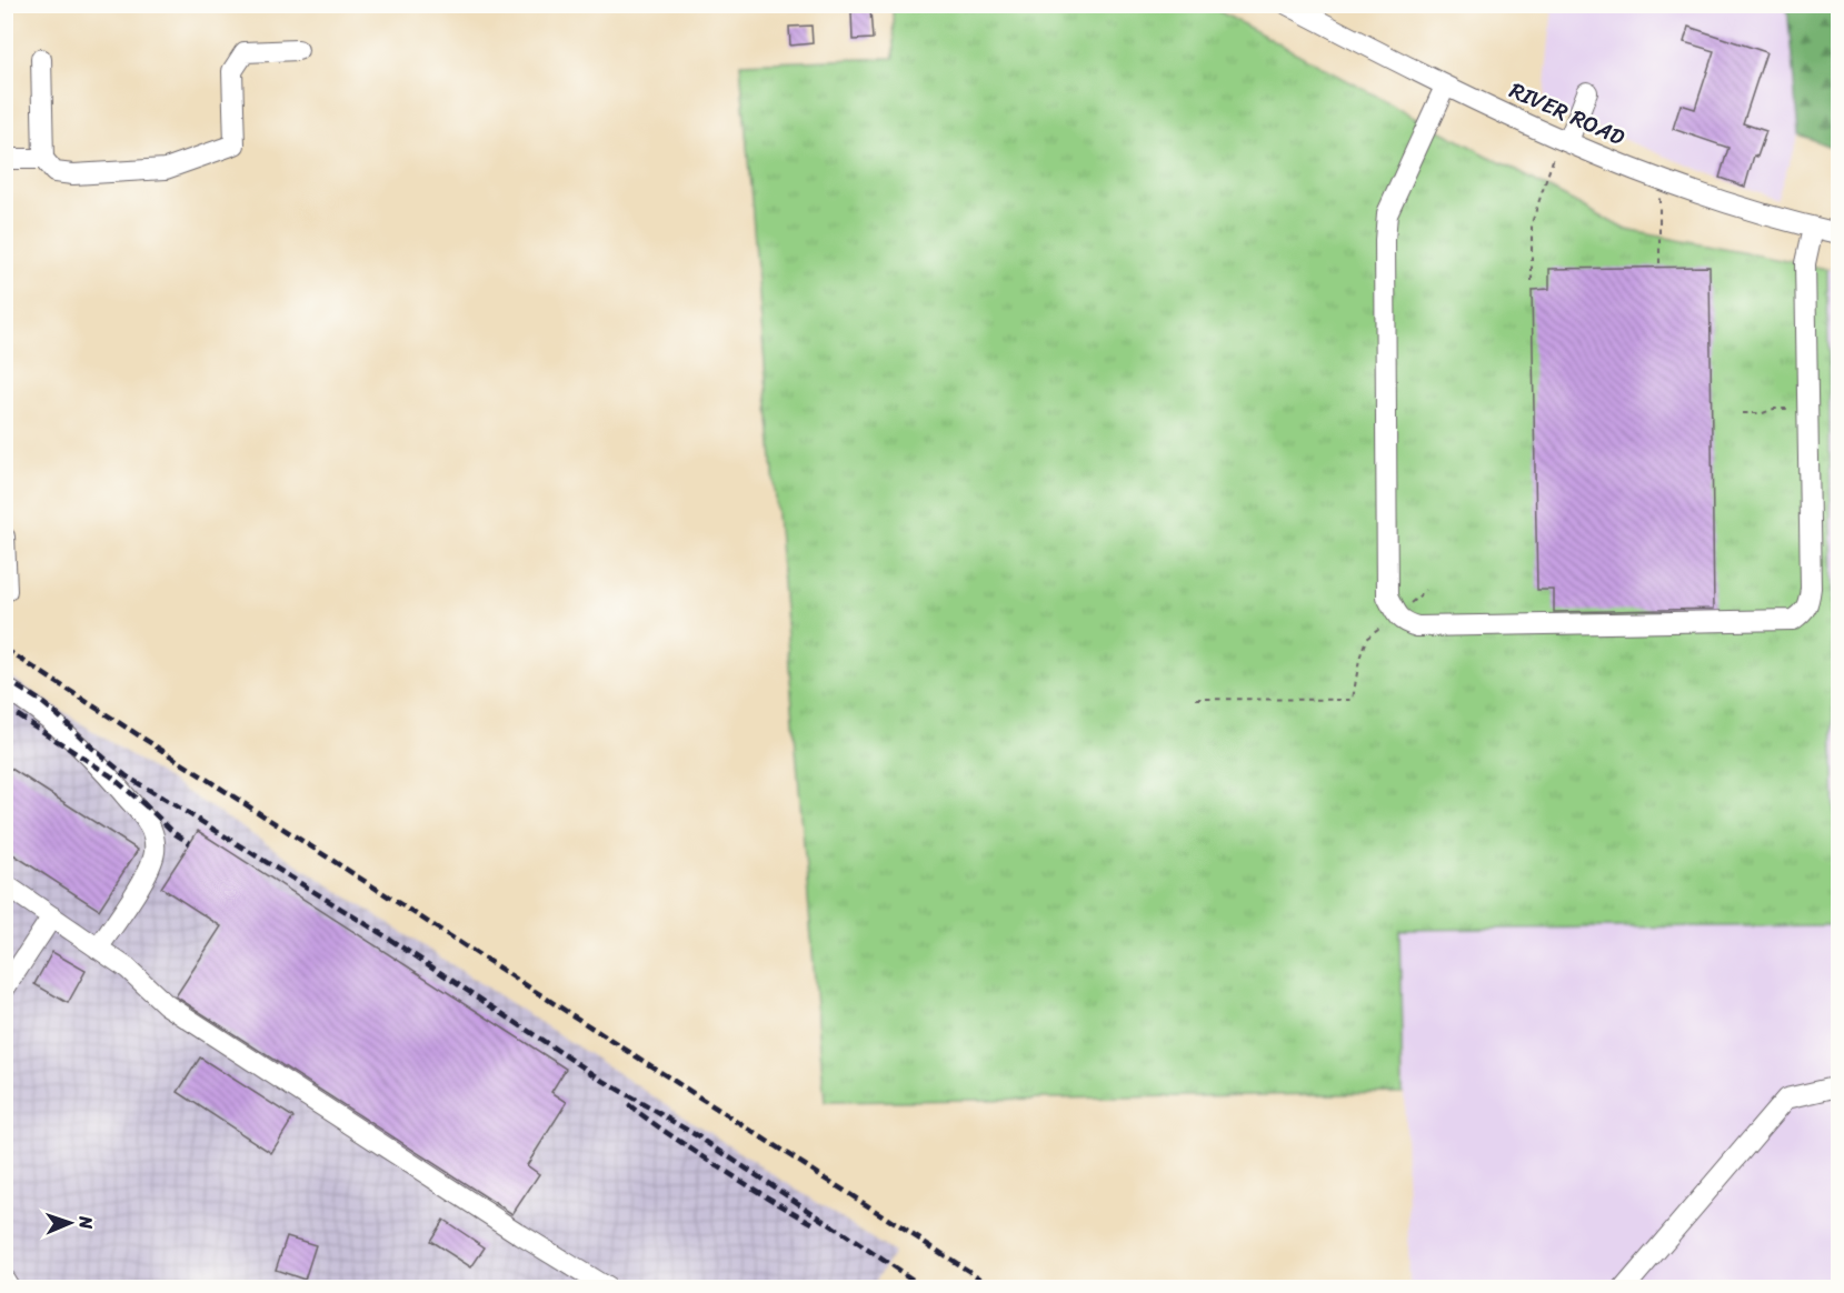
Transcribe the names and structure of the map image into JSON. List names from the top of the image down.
{
  "streets": {
    "street": ["RIVER ROAD"]
  },
  "north": "right"
}
